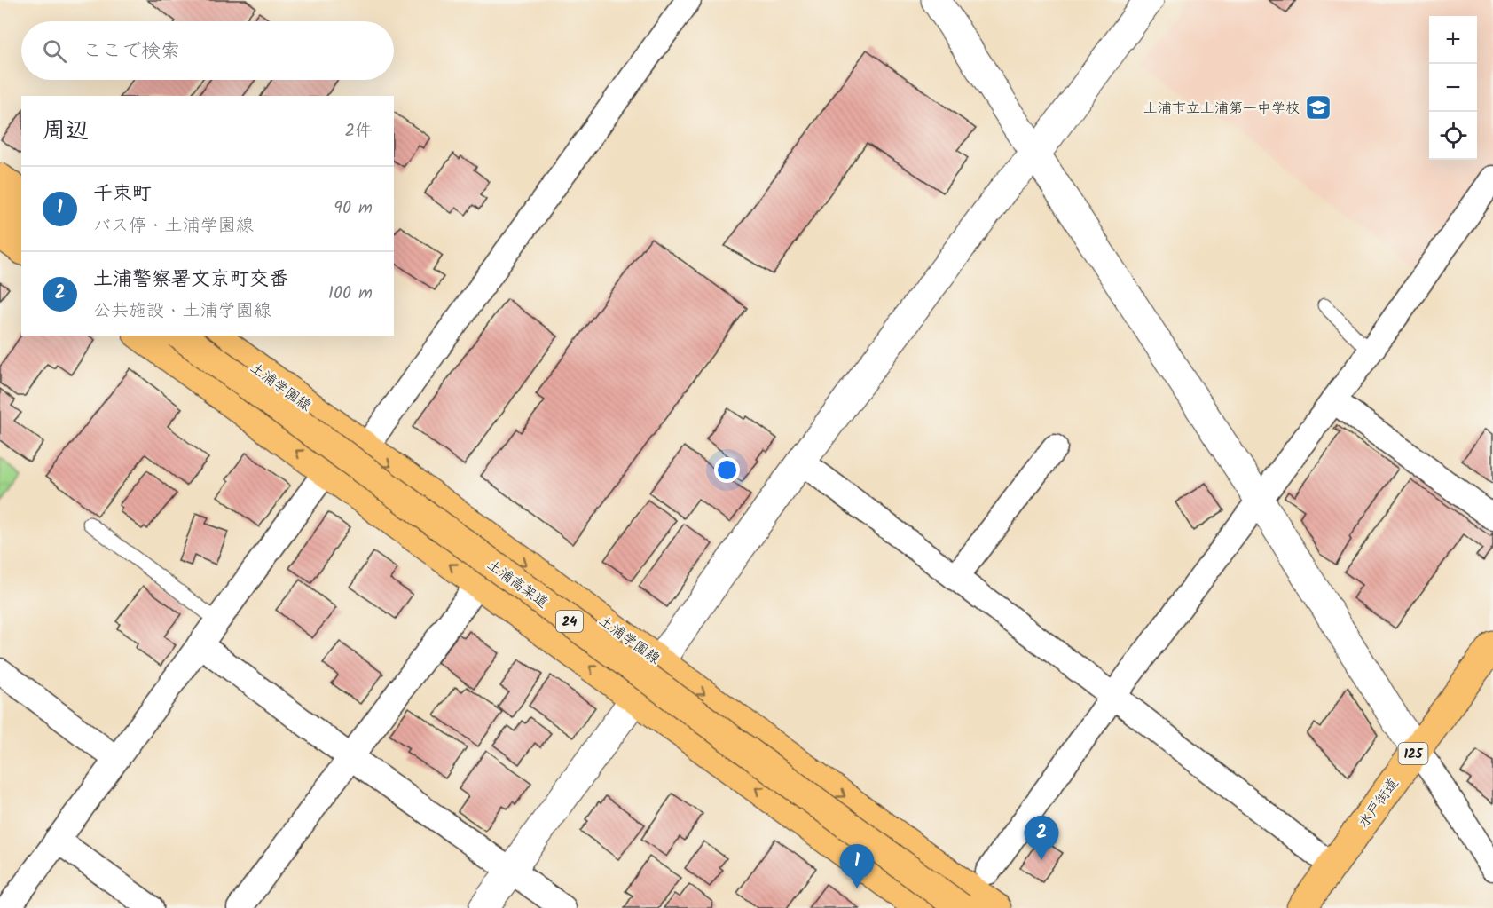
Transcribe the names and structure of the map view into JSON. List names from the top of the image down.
{
  "streets": {
    "main road": [
      "土浦学園線",
      "土浦高架道",
      "24",
      "125",
      "水戸街道"
    ]
  },
  "places": {
    "school or university": ["土浦市立土浦第一中学校"]
  },
  "page": {
    "map_buttons": ["+", "−"],
    "search": "ここで検索",
    "heading": ["周辺", "2件"],
    "list": [
      {
        "mark": "1",
        "name": "千束町",
        "note": "バス停 · 土浦学園線",
        "value": "90 m"
      },
      {
        "mark": "2",
        "name": "土浦警察署文京町交番",
        "note": "公共施設 · 土浦学園線",
        "value": "100 m"
      }
    ],
    "pins": ["2", "1"]
  }
}
